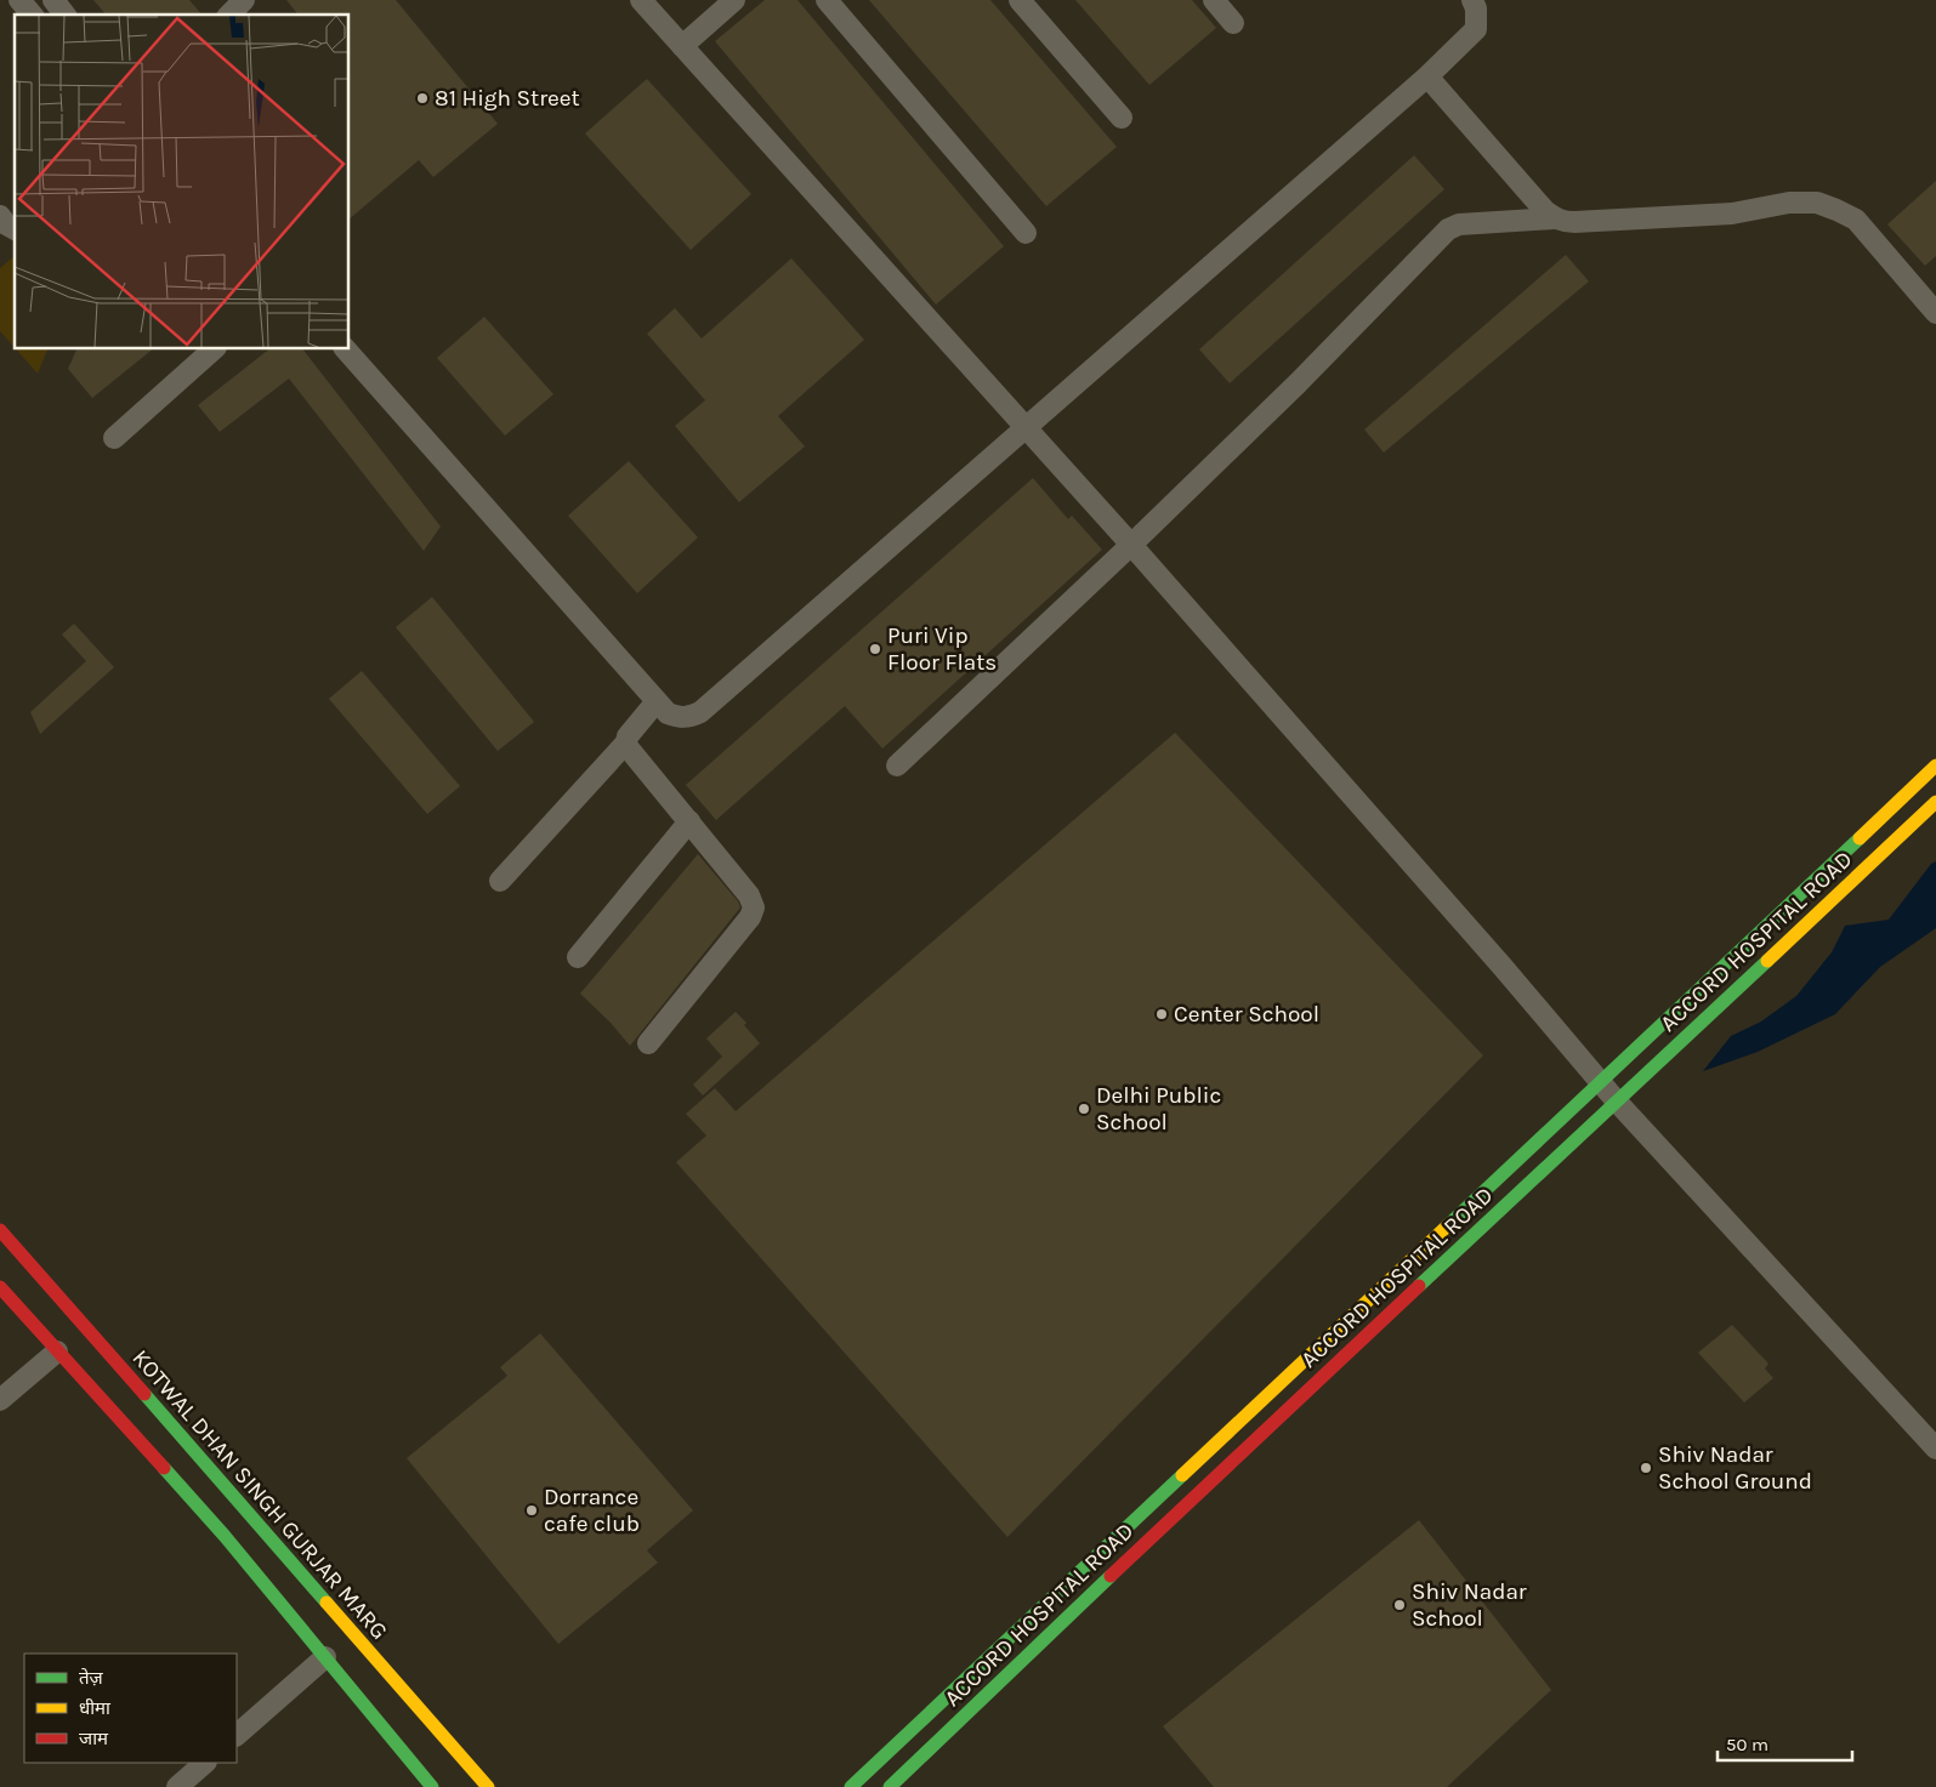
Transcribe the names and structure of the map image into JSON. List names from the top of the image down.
{
  "streets": {
    "street": ["ACCORD HOSPITAL ROAD", "KOTWAL DHAN SINGH GURJAR MARG"]
  },
  "places": [
    "81 High Street",
    "Puri Vip Floor Flats",
    "Center School",
    "Delhi Public School",
    "Shiv Nadar School Ground",
    "Dorrance cafe club",
    "Shiv Nadar School"
  ],
  "legend": ["तेज़", "धीमा", "जाम"],
  "scale_bar": "50 m"
}
